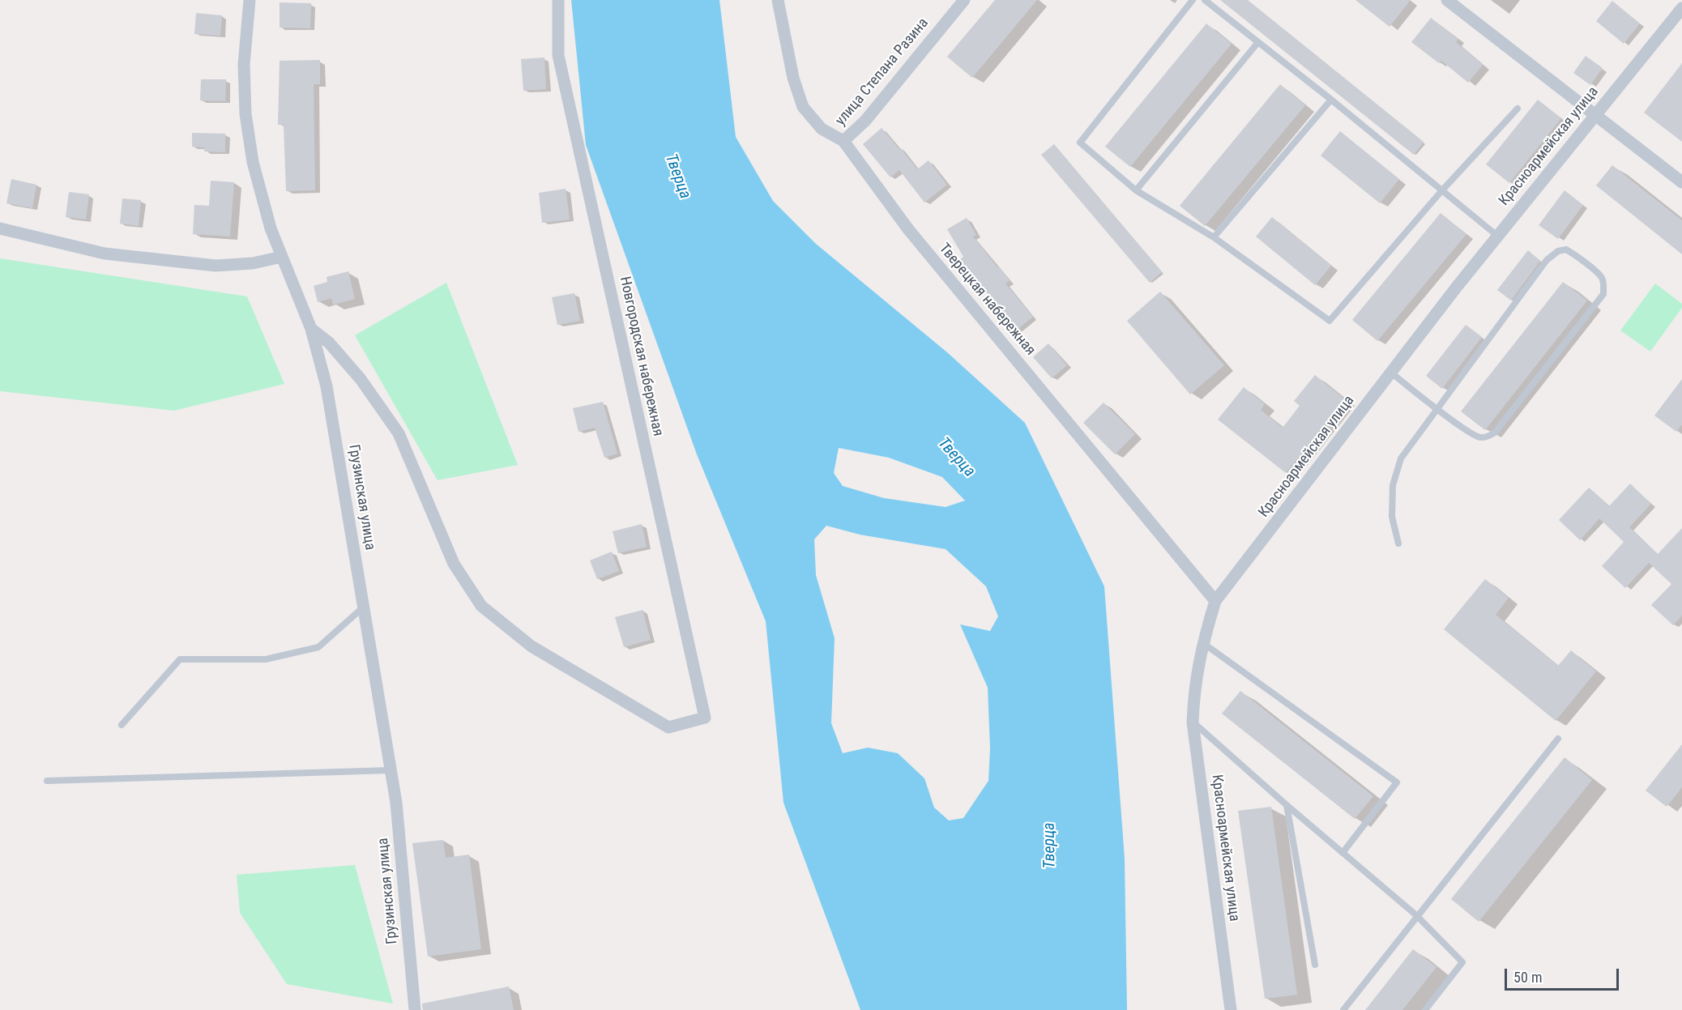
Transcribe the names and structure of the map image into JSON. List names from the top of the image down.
{
  "streets": {
    "street": [
      "улица Степана Разина",
      "Красноармейская улица",
      "Тверецкая набережная",
      "Новгородская набережная",
      "Грузинская улица"
    ]
  },
  "crossings": [
    ["улица Степана Разина", "Тверецкая набережная"],
    ["Красноармейская улица", "Тверецкая набережная"],
    ["Новгородская набережная", "Грузинская улица"]
  ],
  "water": ["Тверца"],
  "scale_bar": "50 m"
}
